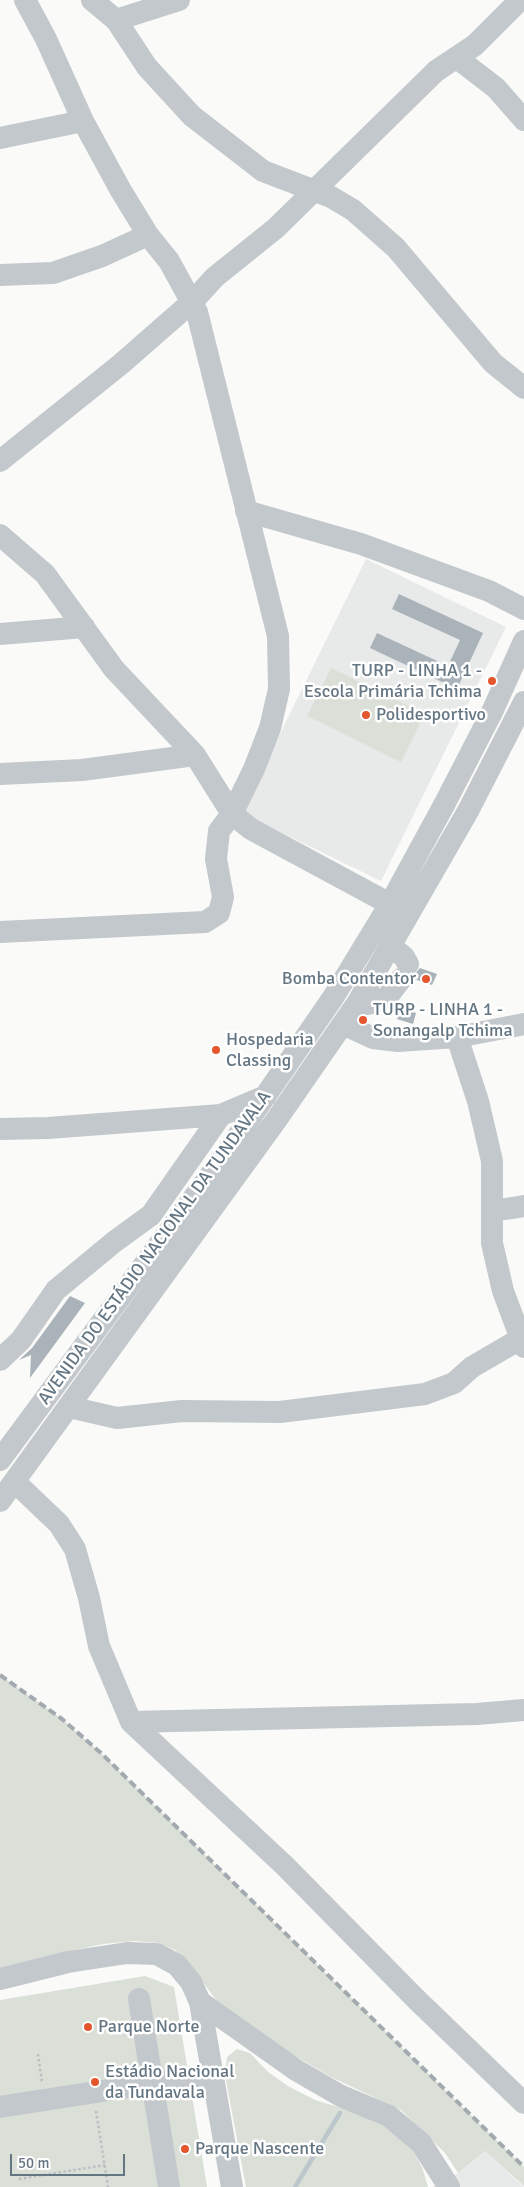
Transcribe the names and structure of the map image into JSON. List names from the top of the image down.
{
  "streets": {
    "street": ["AVENIDA DO ESTÁDIO NACIONAL DA TUNDAVALA"]
  },
  "places": [
    "TURP - LINHA 1 - Escola Primária Tchima",
    "Polidesportivo",
    "Bomba Contentor",
    "TURP - LINHA 1 - Sonangalp Tchima",
    "Hospedaria Classing",
    "Parque Norte",
    "Estádio Nacional da Tundavala",
    "Parque Nascente"
  ],
  "scale_bar": "50 m"
}
